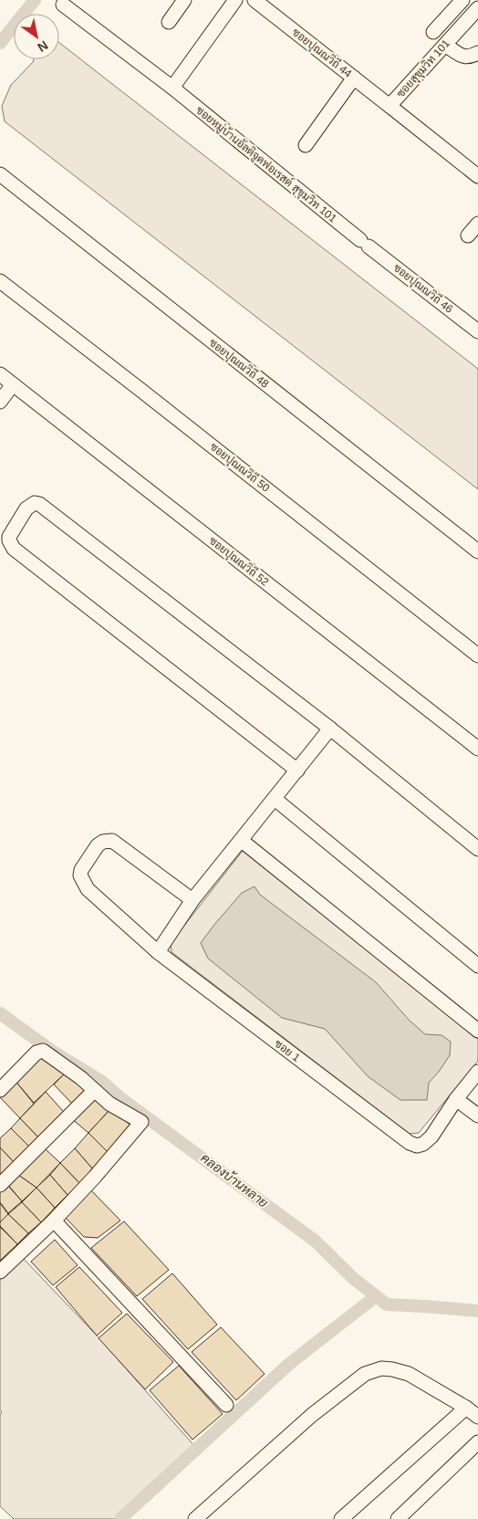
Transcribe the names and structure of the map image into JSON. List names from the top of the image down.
{
  "streets": {
    "street": [
      "ซอยปุณณวิถี 44",
      "ซอยสุขุมวิท 101",
      "ซอยหมู่บ้านอัลติจูดฟอเรสต์ สุขุมวิท 101",
      "ซอยปุณณวิถี 46",
      "ซอยปุณณวิถี 48",
      "ซอยปุณณวิถี 50",
      "ซอยปุณณวิถี 52",
      "ซอย 1"
    ]
  },
  "crossings": [
    ["ซอยปุณณวิถี 44", "ซอยสุขุมวิท 101"],
    ["ซอยหมู่บ้านอัลติจูดฟอเรสต์ สุขุมวิท 101", "ซอยปุณณวิถี 46"]
  ],
  "water": ["คลองบ้านหลาย"],
  "north": "bottom right"
}
